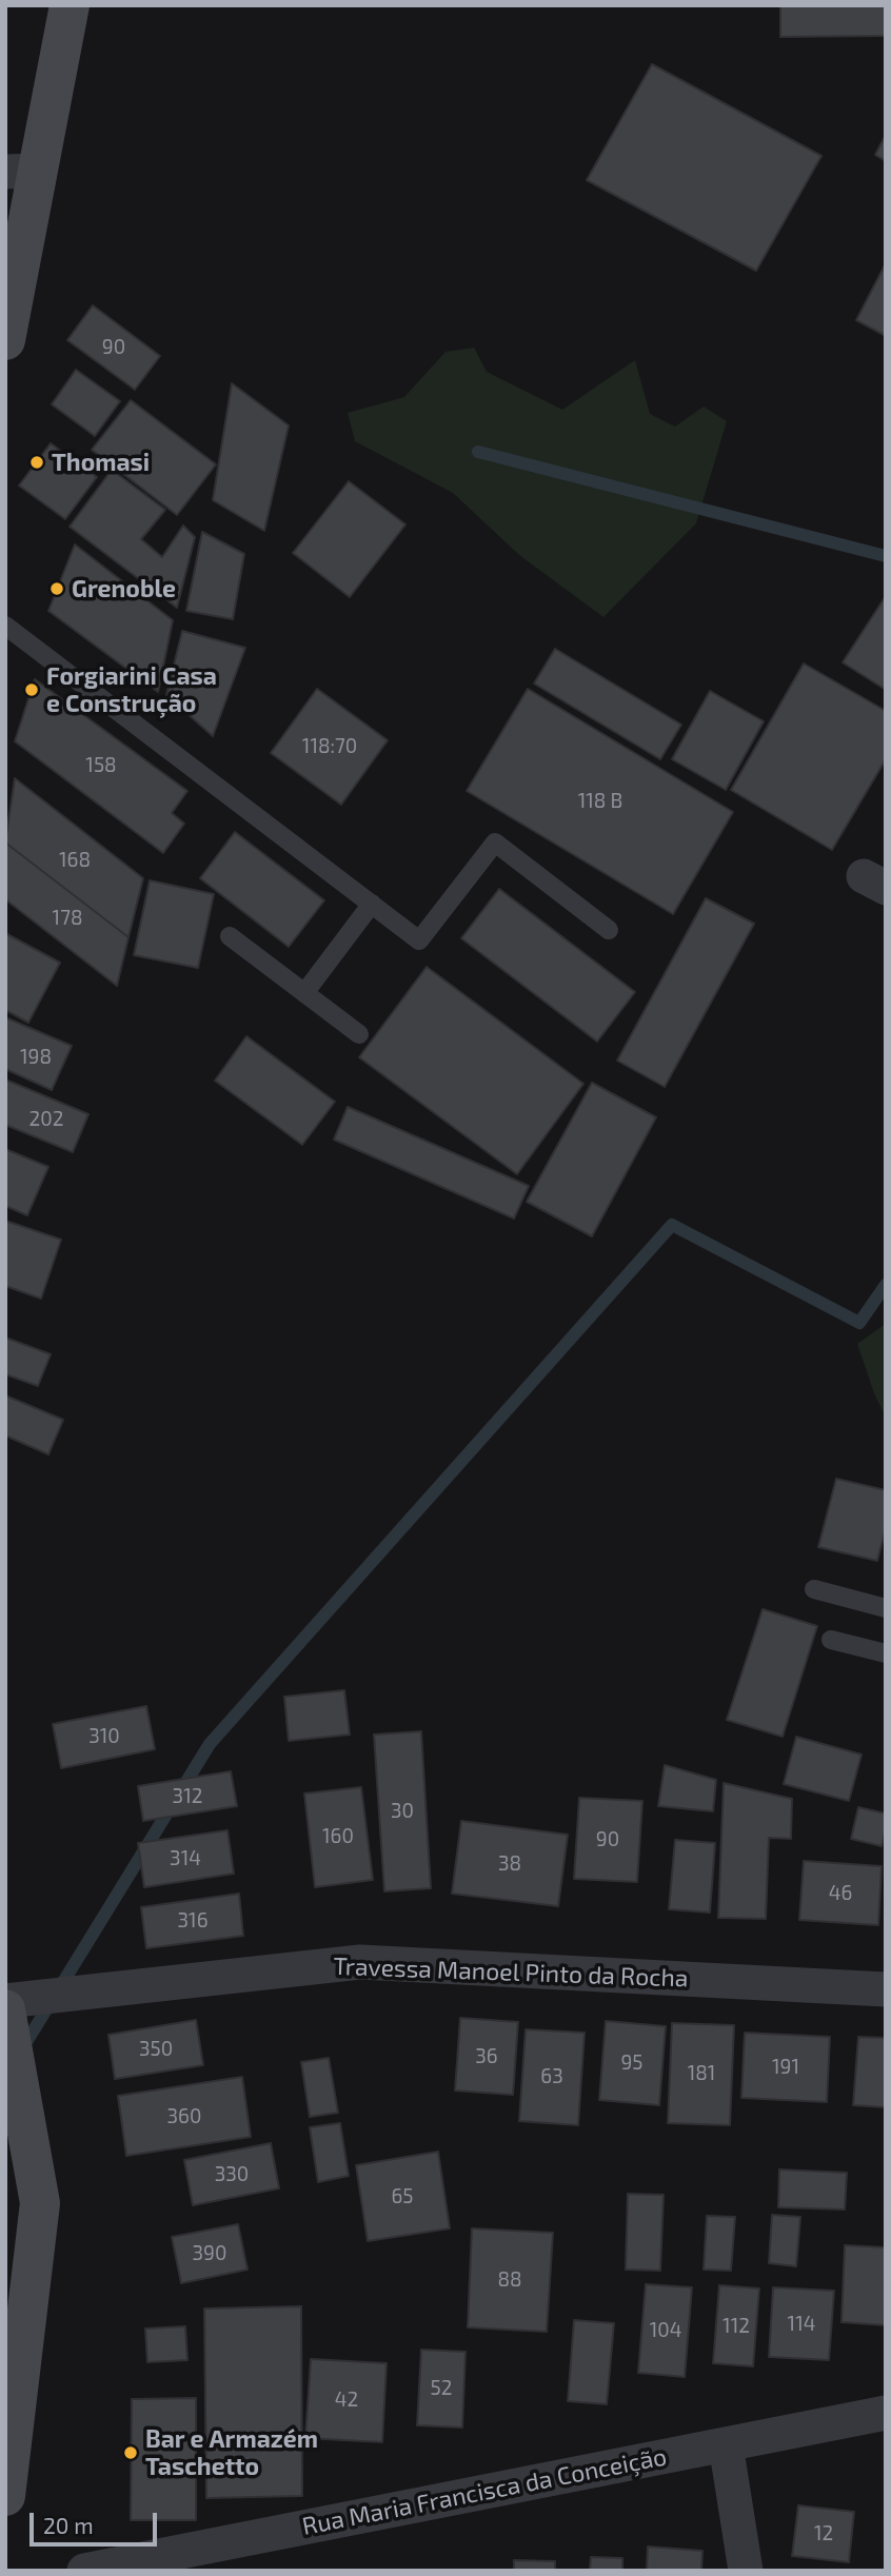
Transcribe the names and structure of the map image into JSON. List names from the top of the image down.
{
  "streets": {
    "street": ["Travessa Manoel Pinto da Rocha", "Rua Maria Francisca da Conceição"]
  },
  "places": [
    "Thomasi",
    "Grenoble",
    "Forgiarini Casa e Construção",
    "Bar e Armazém Taschetto"
  ],
  "house_numbers": [
    "90",
    "118:70",
    "158",
    "118 B",
    "168",
    "178",
    "198",
    "202",
    "310",
    "312",
    "30",
    "160",
    "90",
    "314",
    "38",
    "46",
    "316",
    "350",
    "36",
    "95",
    "191",
    "181",
    "63",
    "360",
    "330",
    "65",
    "390",
    "88",
    "114",
    "112",
    "104",
    "52",
    "42",
    "12"
  ],
  "scale_bar": "20 m"
}
